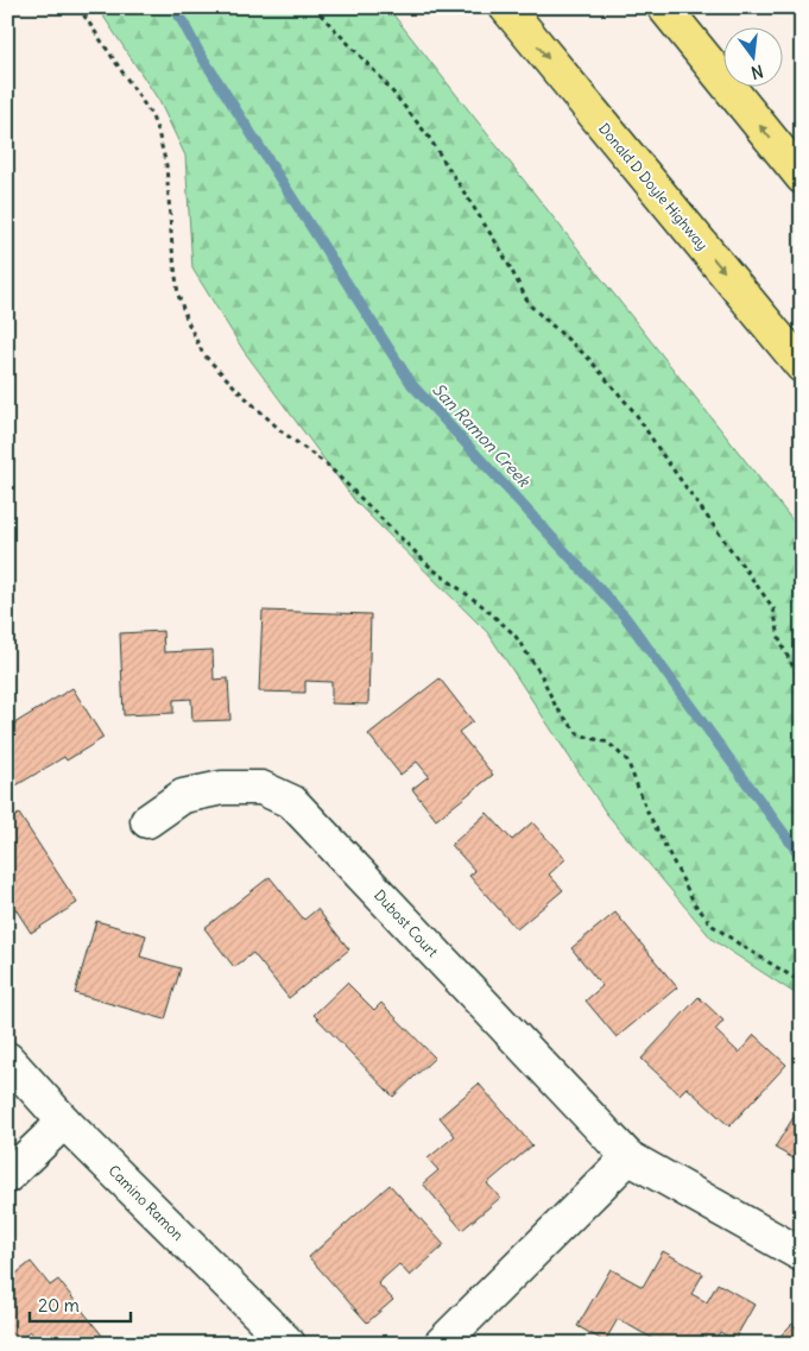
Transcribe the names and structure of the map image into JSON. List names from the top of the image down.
{
  "streets": {
    "highway": ["Donald D Doyle Highway"],
    "street": ["Dubost Court", "Camino Ramon"]
  },
  "water": ["San Ramon Creek"],
  "scale_bar": "20 m",
  "north": "bottom"
}
